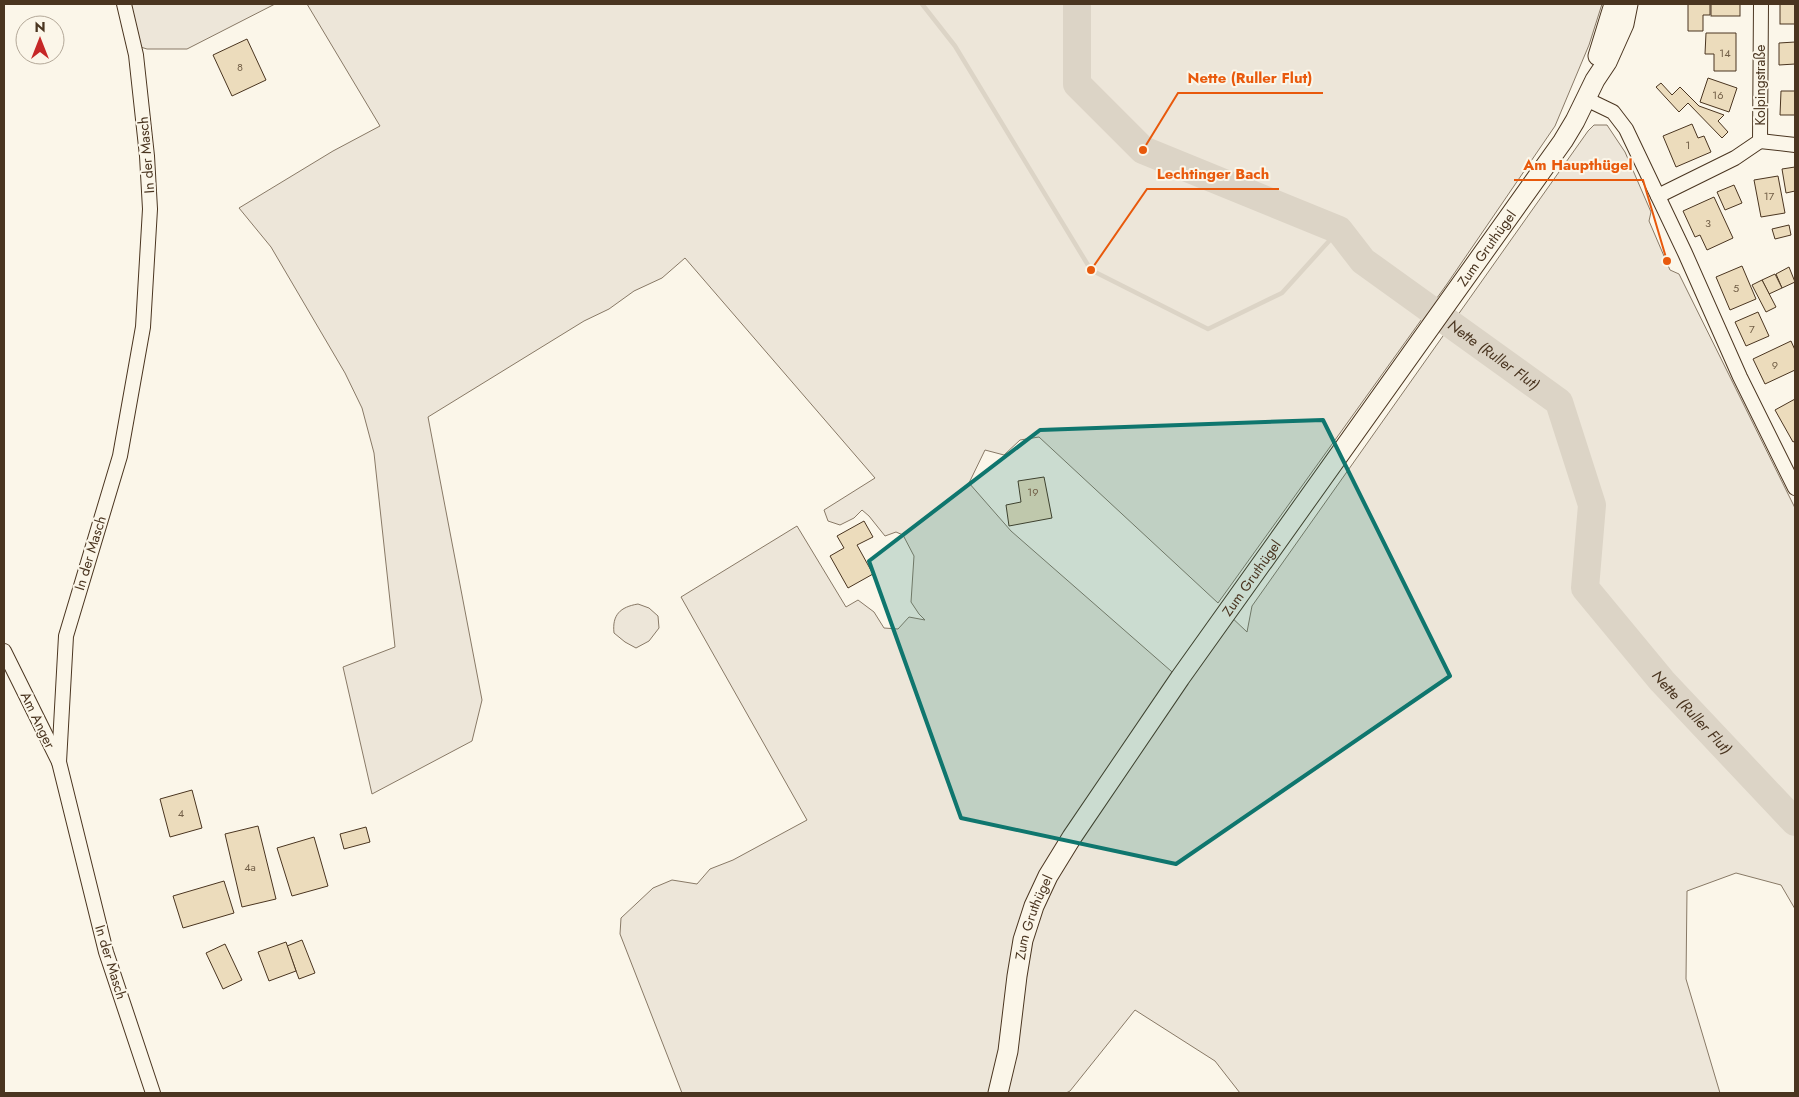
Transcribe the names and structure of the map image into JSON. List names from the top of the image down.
{
  "streets": {
    "street": [
      "Kolpingstraße",
      "In der Masch",
      "Zum Gruthügel",
      "Am Anger"
    ]
  },
  "crossings": [
    ["In der Masch", "Am Anger"]
  ],
  "water": ["Nette (Ruller Flut)"],
  "places": ["Nette (Ruller Flut)", "Am Haupthügel", "Lechtinger Bach"],
  "house_numbers": [
    "14",
    "8",
    "16",
    "1",
    "17",
    "3",
    "5",
    "7",
    "9",
    "19",
    "4",
    "4a"
  ],
  "north": "top"
}
